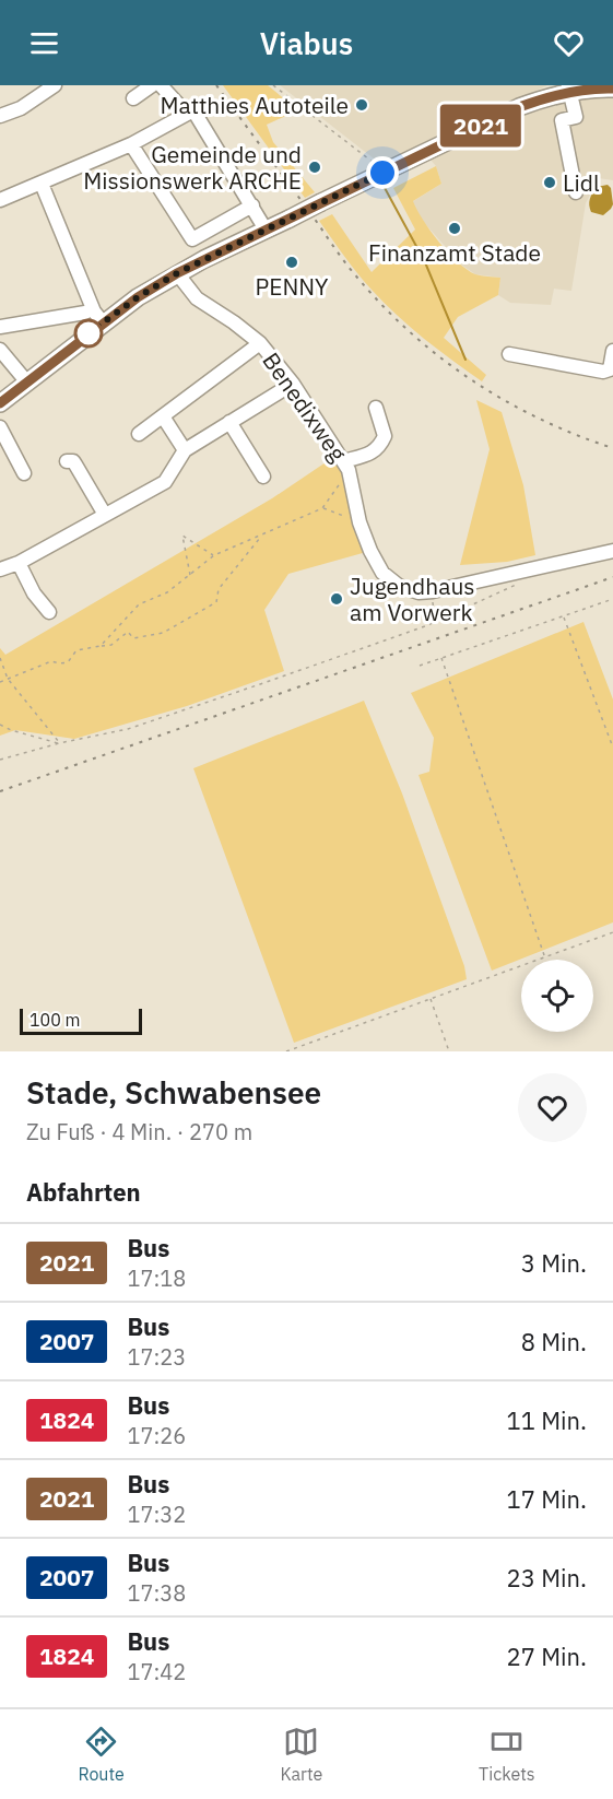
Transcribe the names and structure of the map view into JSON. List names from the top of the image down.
{
  "streets": {
    "street": ["Benedixweg"]
  },
  "places": [
    "Matthies Autoteile",
    "Gemeinde und Missionswerk ARCHE",
    "Lidl",
    "Finanzamt Stade",
    "PENNY",
    "Jugendhaus am Vorwerk"
  ],
  "lines": ["bus line 2021"],
  "scale_bar": "100 m",
  "page": {
    "header": "Viabus",
    "on_map": "2021",
    "scale": "100 m",
    "heading": [
      ["Stade, Schwabensee", "Zu Fuß · 4 Min. · 270 m"],
      "Abfahrten"
    ],
    "list": [
      {
        "mark": "2021",
        "name": "Bus",
        "note": "17:18",
        "value": "3 Min."
      },
      {
        "mark": "2007",
        "name": "Bus",
        "note": "17:23",
        "value": "8 Min."
      },
      {
        "mark": "1824",
        "name": "Bus",
        "note": "17:26",
        "value": "11 Min."
      },
      {
        "mark": "2021",
        "name": "Bus",
        "note": "17:32",
        "value": "17 Min."
      },
      {
        "mark": "2007",
        "name": "Bus",
        "note": "17:38",
        "value": "23 Min."
      },
      {
        "mark": "1824",
        "name": "Bus",
        "note": "17:42",
        "value": "27 Min."
      }
    ],
    "tabs": ["Route", "Karte", "Tickets"]
  }
}
